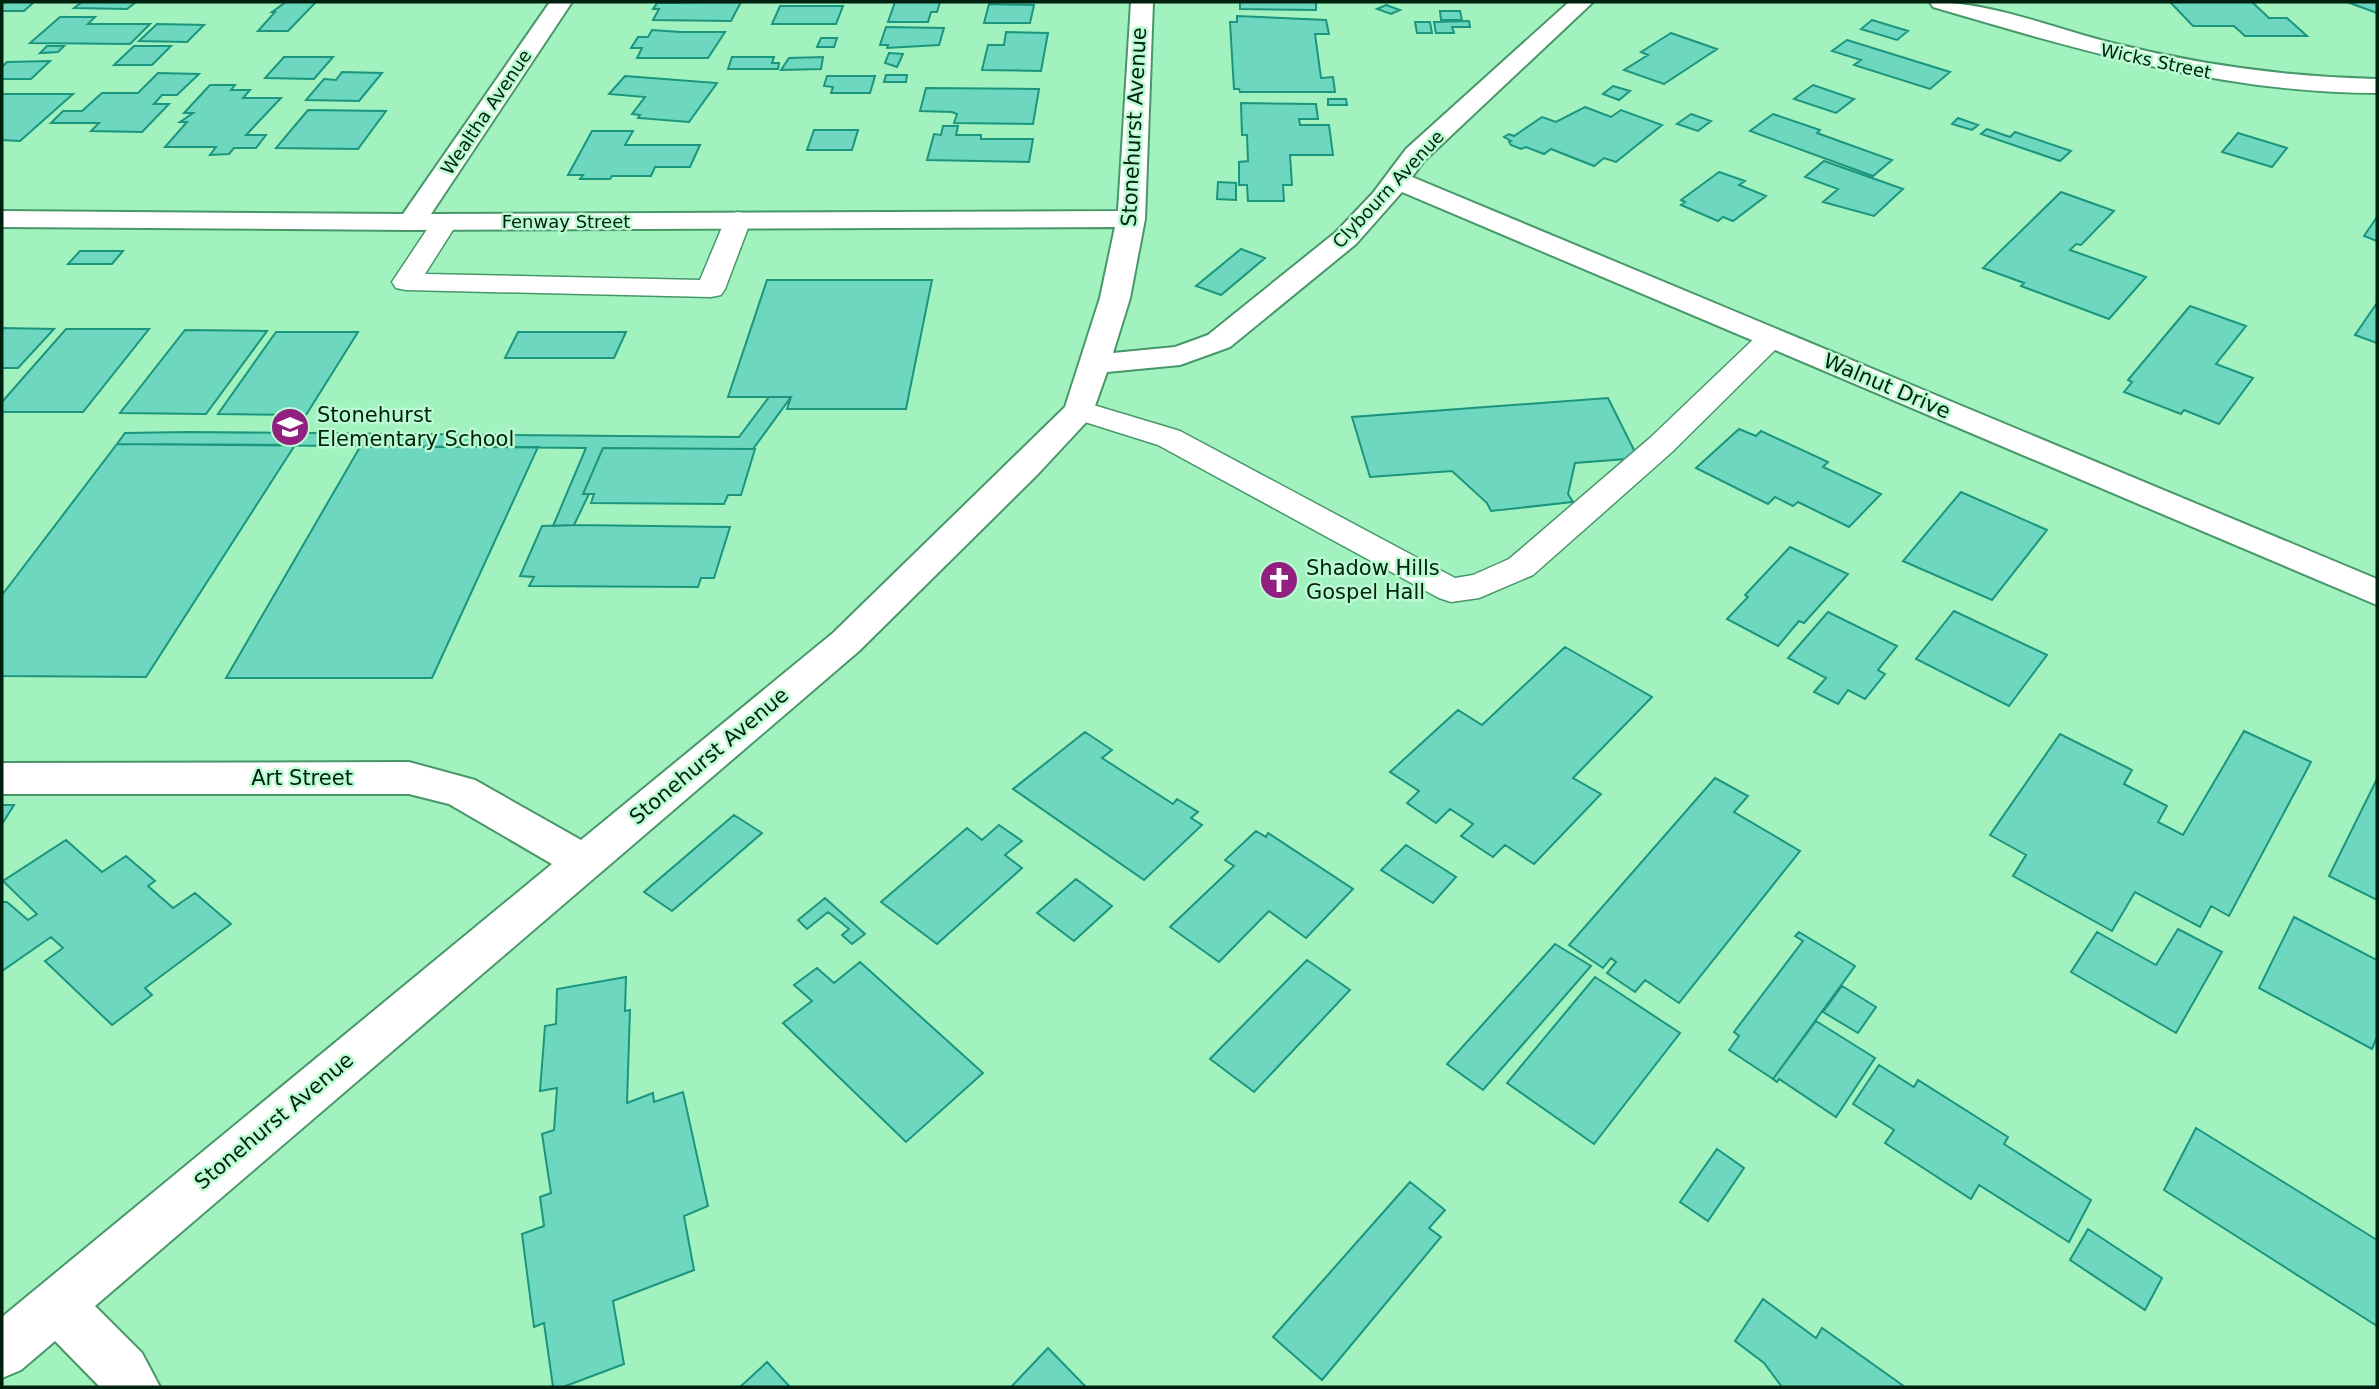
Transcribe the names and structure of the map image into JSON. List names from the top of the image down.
{
  "streets": {
    "street": [
      "Wicks Street",
      "Wealtha Avenue",
      "Stonehurst Avenue",
      "Clybourn Avenue",
      "Fenway Street",
      "Walnut Drive",
      "Art Street"
    ]
  },
  "crossings": [
    ["Wealtha Avenue", "Fenway Street"],
    ["Stonehurst Avenue", "Clybourn Avenue"],
    ["Stonehurst Avenue", "Fenway Street"],
    ["Stonehurst Avenue", "Art Street"],
    ["Clybourn Avenue", "Walnut Drive"]
  ],
  "places": {
    "school or university": ["Stonehurst Elementary School"],
    "church": ["Shadow Hills Gospel Hall"]
  }
}
